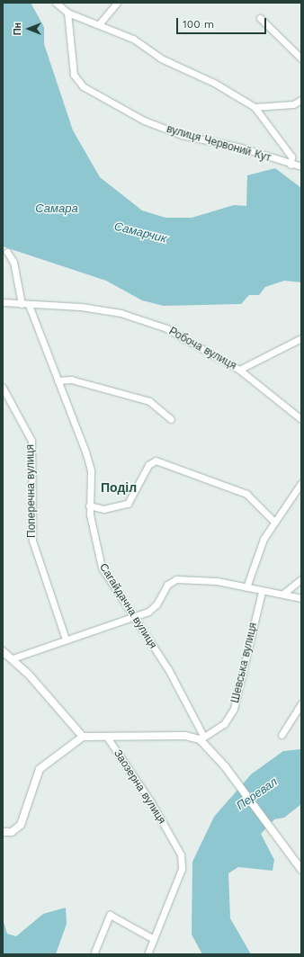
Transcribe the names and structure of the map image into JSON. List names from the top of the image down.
{
  "streets": {
    "street": [
      "вулиця Червоний Кут",
      "Робоча вулиця",
      "Поперечна вулиця",
      "Сагайдачна вулиця",
      "Шевська вулиця",
      "Заозерна вулиця"
    ]
  },
  "crossings": [
    ["Робоча вулиця", "Сагайдачна вулиця"],
    ["Сагайдачна вулиця", "Шевська вулиця"]
  ],
  "districts": ["Поділ"],
  "water": ["Самара", "Самарчик", "Перевал"],
  "scale_bar": "100 m",
  "north": "left"
}
